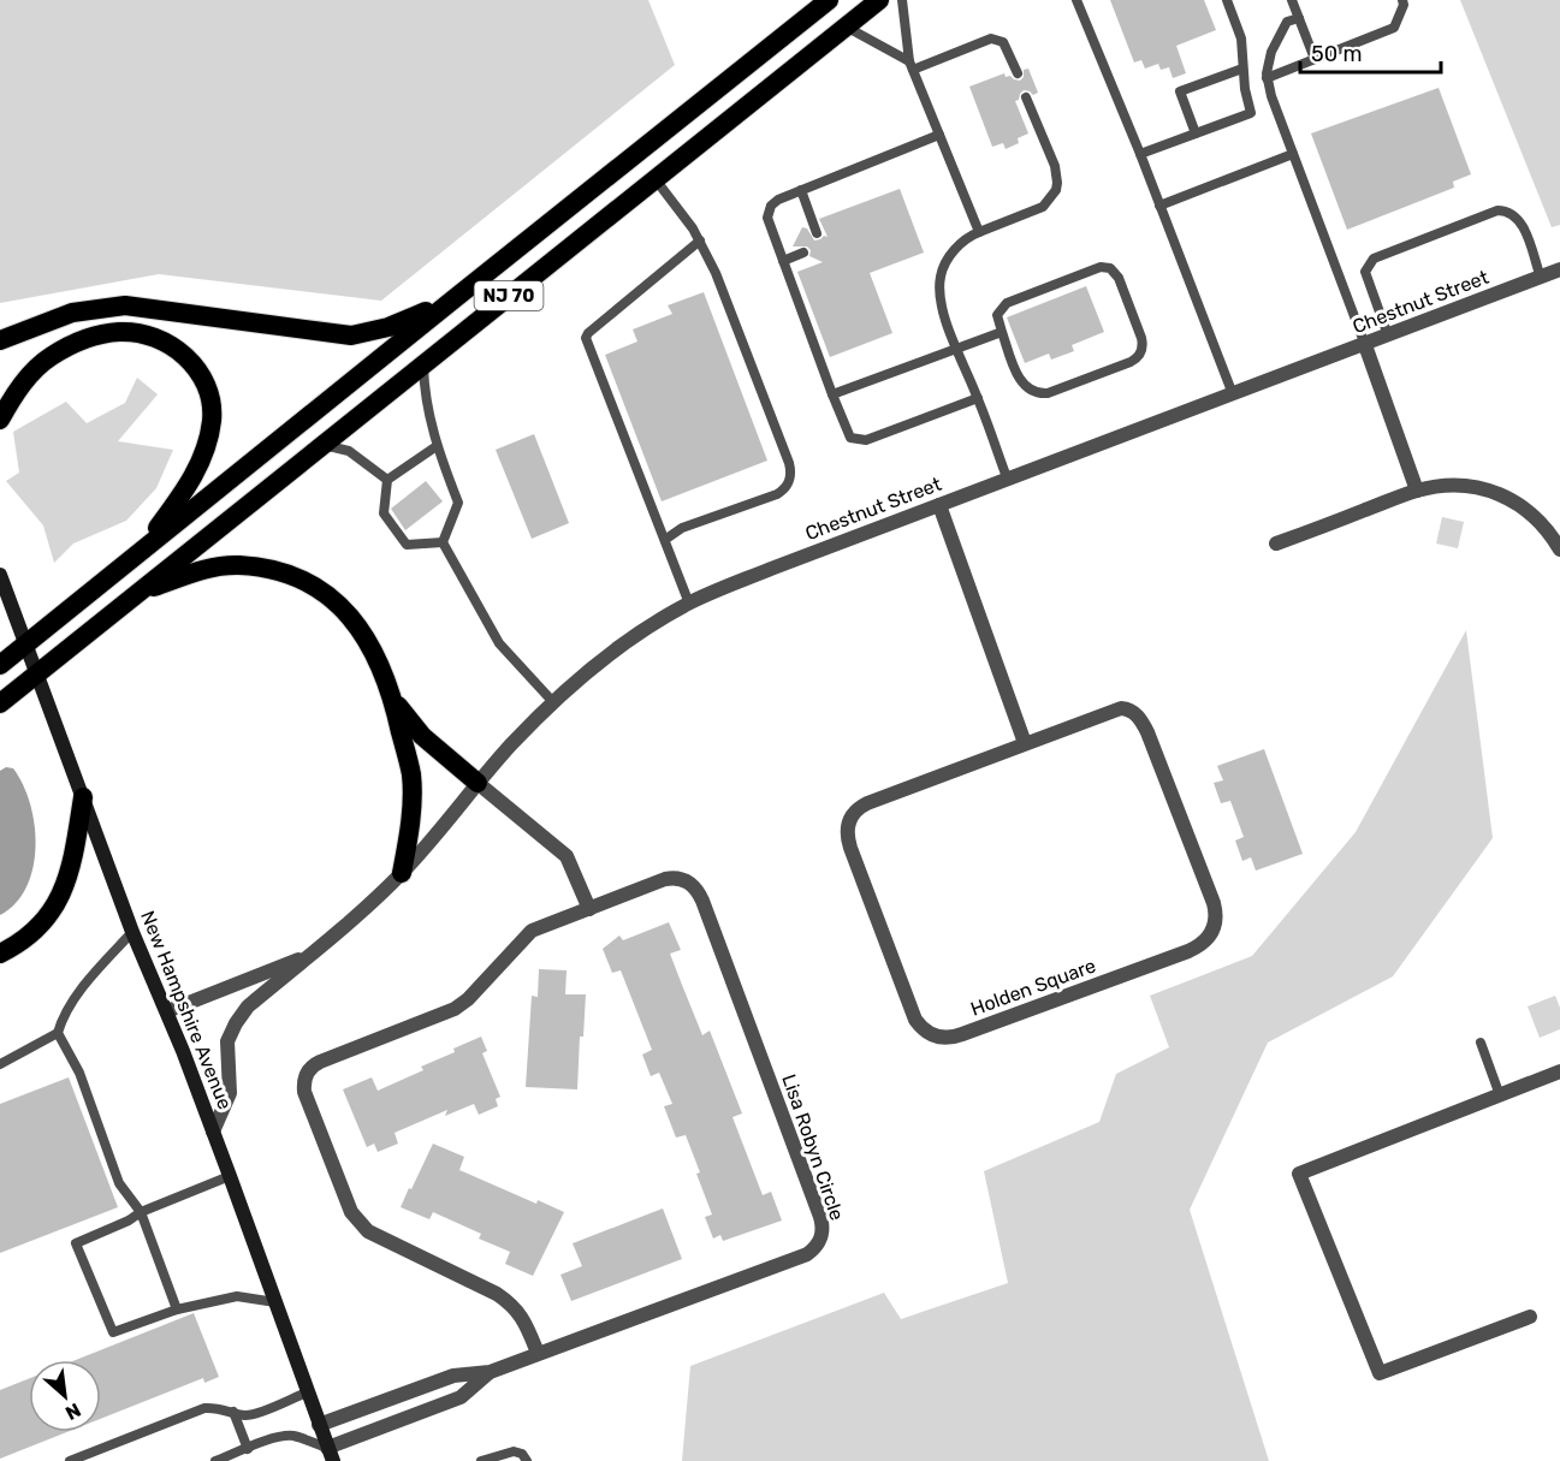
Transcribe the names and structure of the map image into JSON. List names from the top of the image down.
{
  "streets": {
    "highway": ["NJ 70"],
    "main road": ["New Hampshire Avenue"],
    "street": ["Chestnut Street", "Holden Square", "Lisa Robyn Circle"]
  },
  "crossings": [
    ["NJ 70", "New Hampshire Avenue"],
    ["Chestnut Street", "New Hampshire Avenue"],
    ["New Hampshire Avenue", "Lisa Robyn Circle"]
  ],
  "scale_bar": "50 m",
  "north": "bottom right"
}
